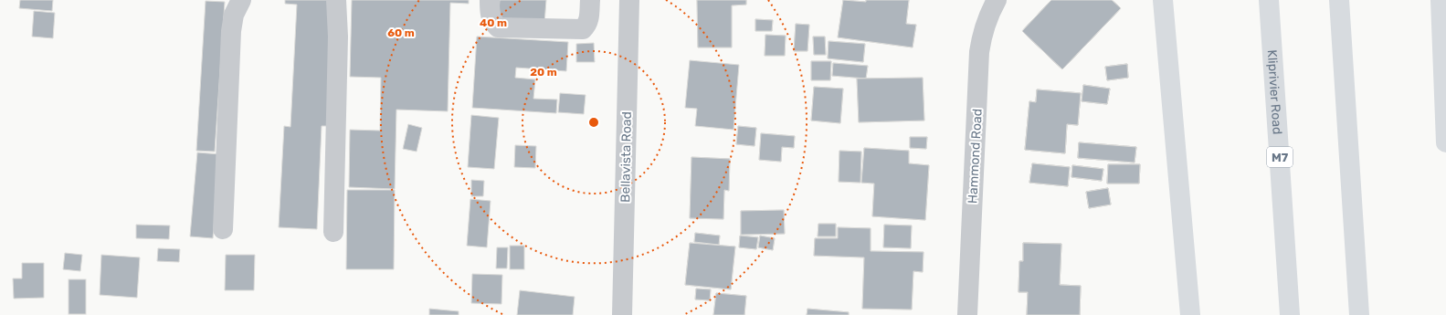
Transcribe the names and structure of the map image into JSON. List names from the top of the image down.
{
  "streets": {
    "main road": ["Kliprivier Road", "M7"],
    "street": ["Hammond Road", "Bellavista Road"]
  },
  "rings": ["40 m", "60 m", "20 m"]
}
